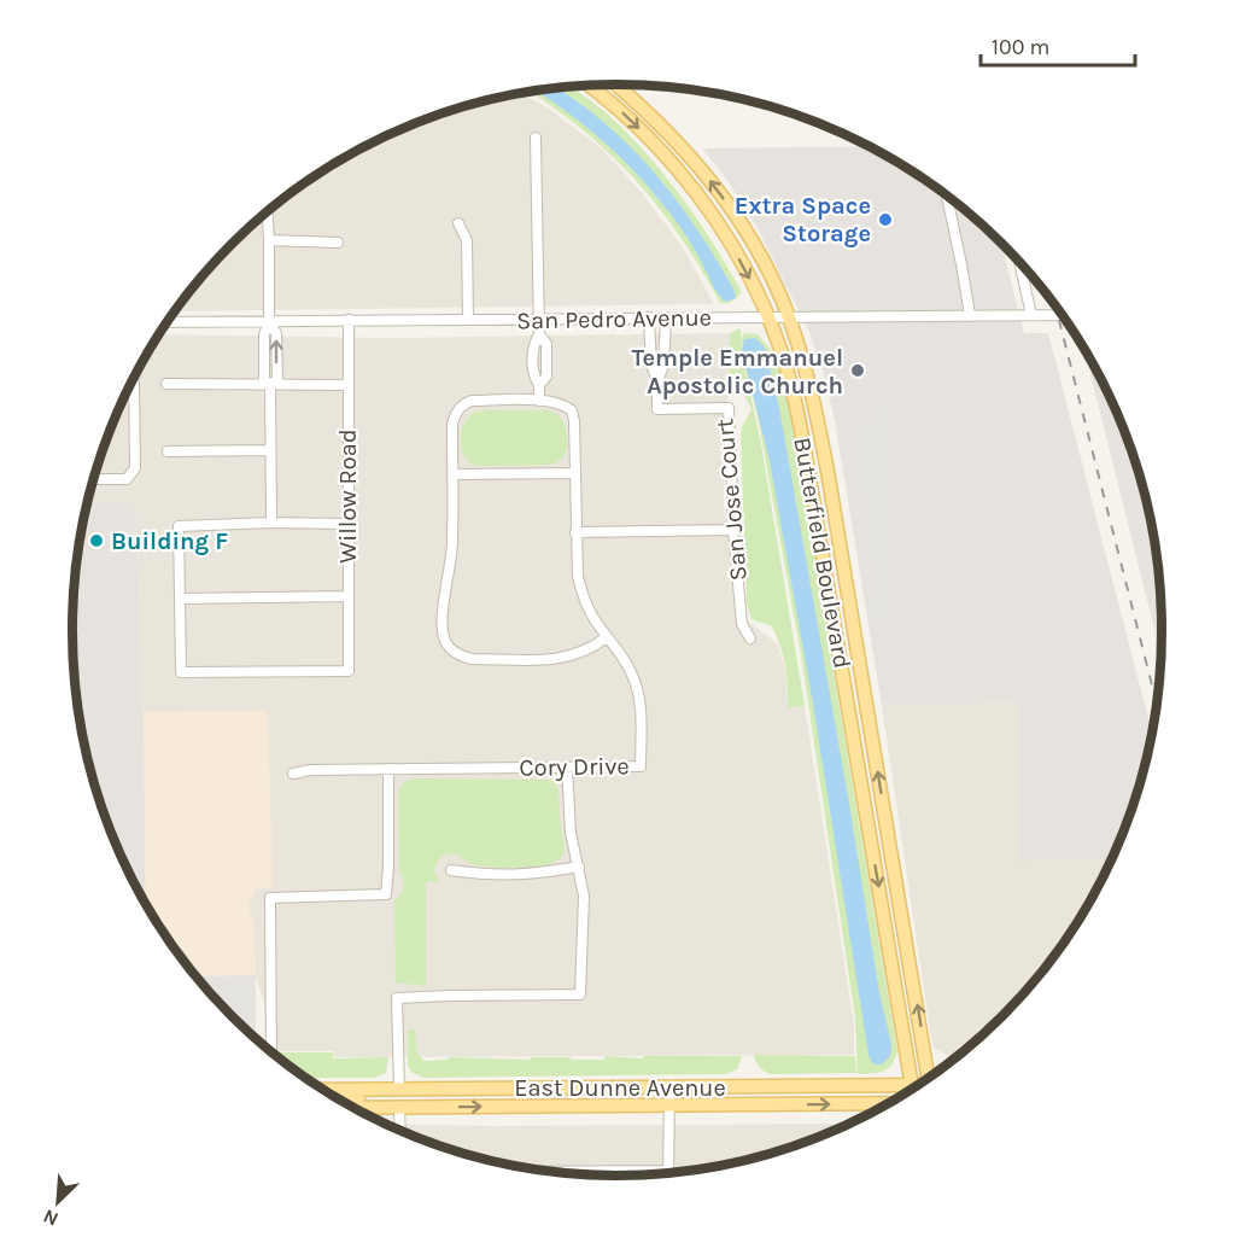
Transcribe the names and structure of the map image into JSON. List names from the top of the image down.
{
  "streets": {
    "main road": ["Butterfield Boulevard", "East Dunne Avenue"],
    "street": [
      "San Pedro Avenue",
      "Willow Road",
      "San Jose Court",
      "Cory Drive"
    ]
  },
  "crossings": [
    ["San Pedro Avenue", "Willow Road"],
    ["San Pedro Avenue", "San Jose Court"],
    ["San Pedro Avenue", "Butterfield Boulevard"],
    ["Butterfield Boulevard", "East Dunne Avenue"]
  ],
  "places": ["Extra Space Storage", "Temple Emmanuel Apostolic Church", "Building F"],
  "scale_bar": "100 m",
  "north": "bottom left"
}
